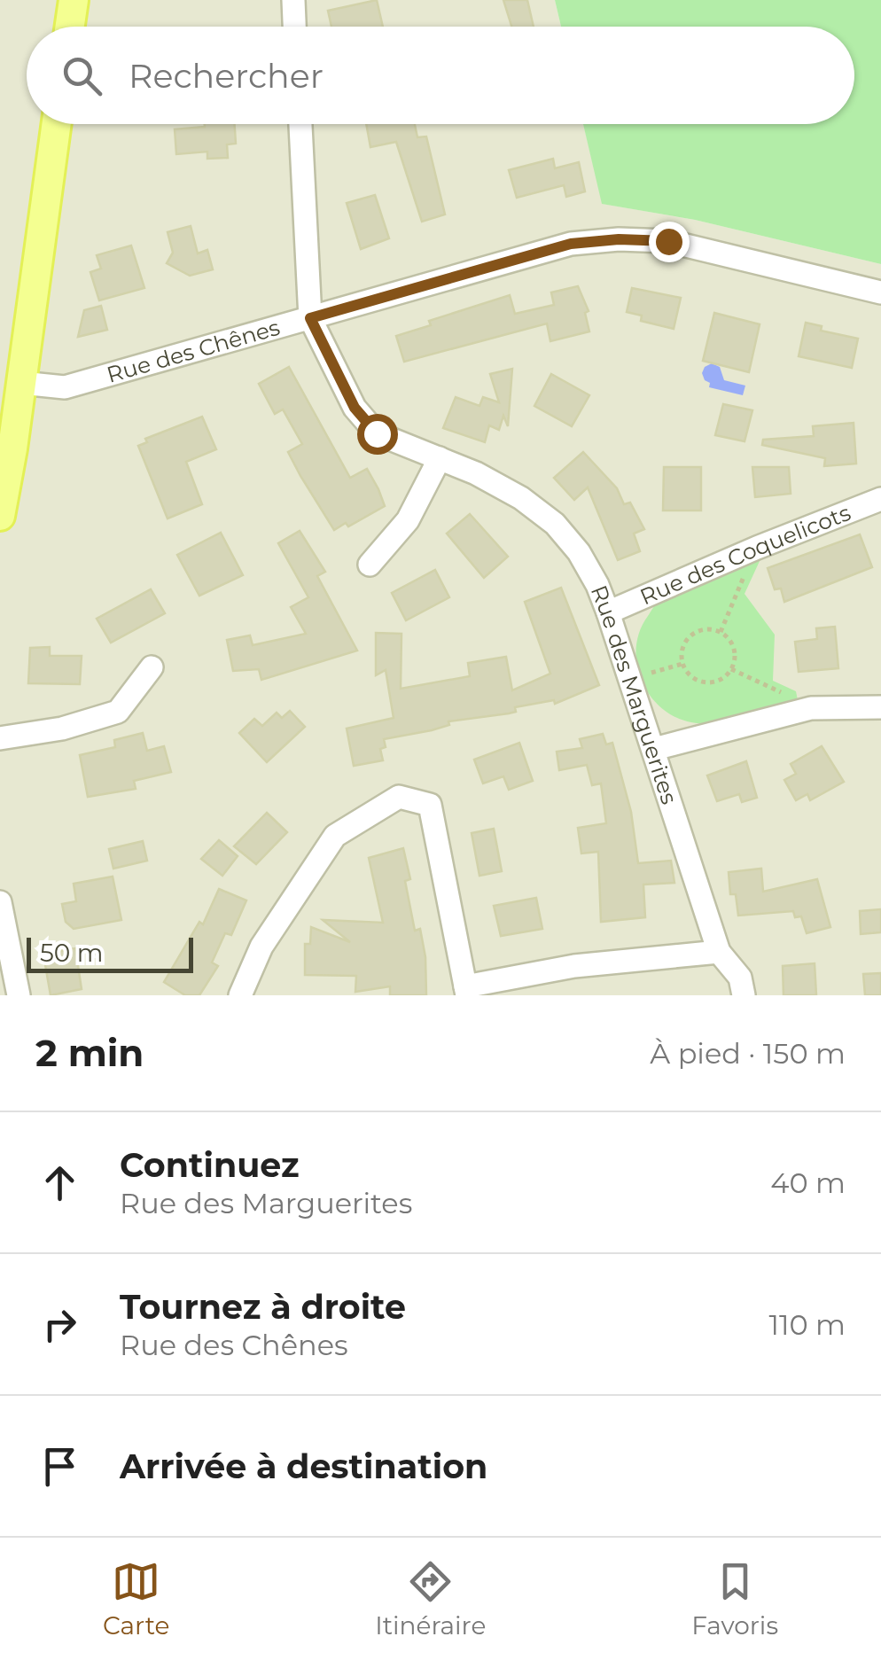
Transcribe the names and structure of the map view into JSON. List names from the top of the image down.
{
  "streets": {
    "street": ["Rue des Chênes", "Rue des Coquelicots", "Rue des Marguerites"]
  },
  "crossings": [
    ["Rue des Chênes", "Rue des Marguerites"],
    ["Rue des Coquelicots", "Rue des Marguerites"]
  ],
  "scale_bar": "50 m",
  "page": {
    "search": "Rechercher",
    "scale": "50 m",
    "heading": ["2 min", "À pied · 150 m"],
    "list": [
      ["Continuez", "Rue des Marguerites", "40 m"],
      ["Tournez à droite", "Rue des Chênes", "110 m"],
      "Arrivée à destination"
    ],
    "nav": ["Carte", "Itinéraire", "Favoris"]
  }
}
